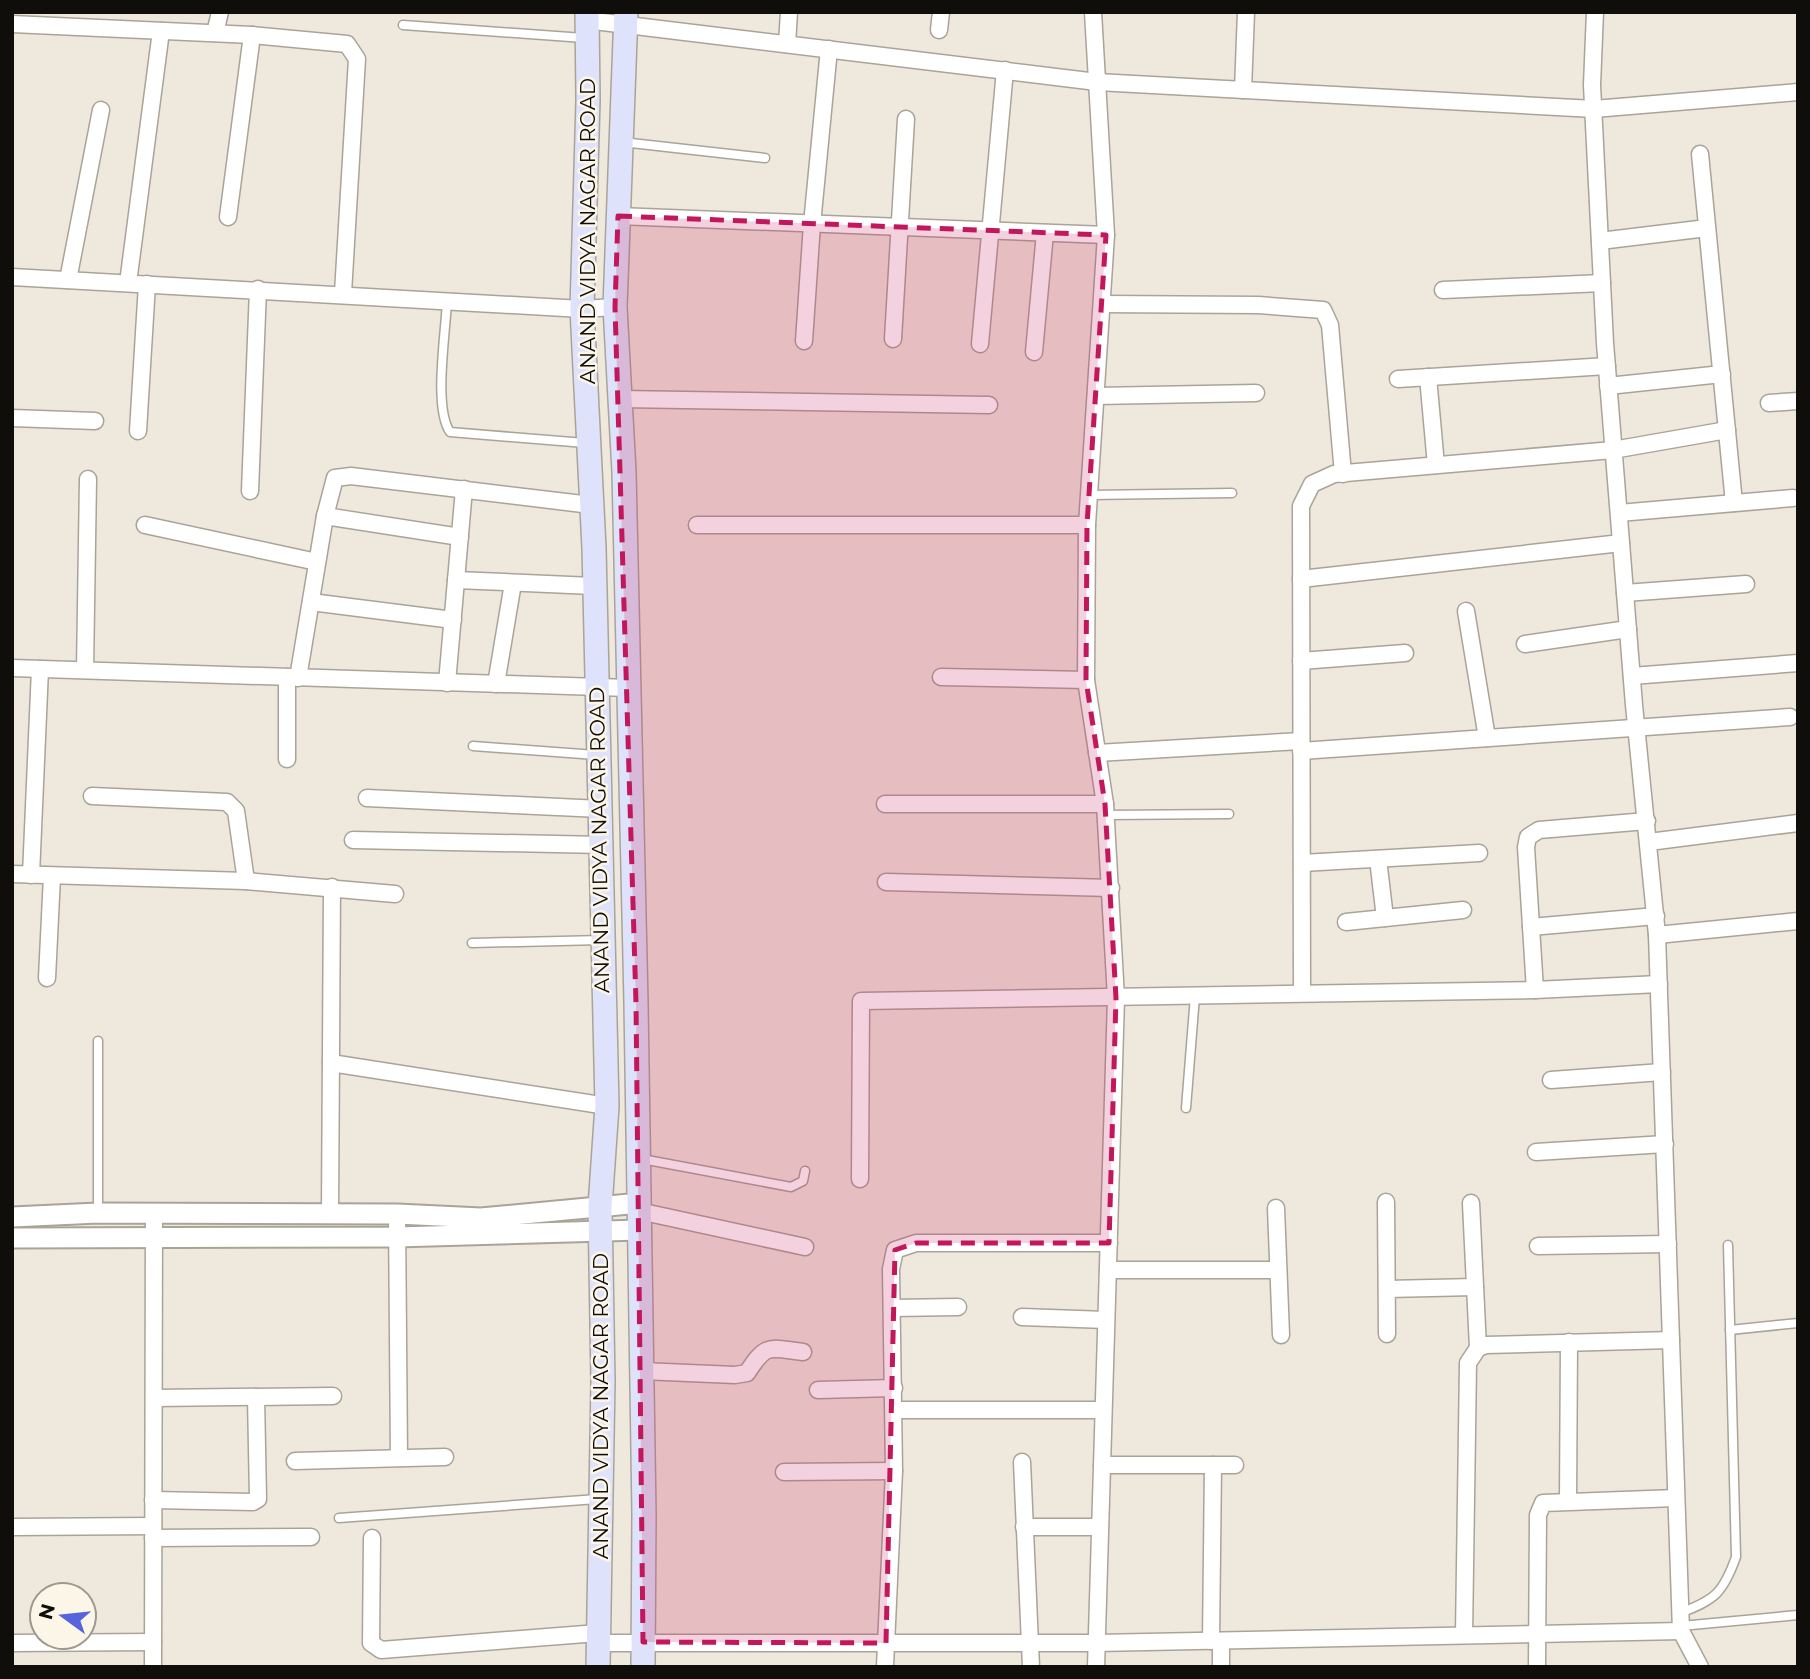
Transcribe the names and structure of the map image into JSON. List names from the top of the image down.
{
  "streets": {
    "main road": ["ANAND VIDYA NAGAR ROAD"]
  },
  "north": "left"
}
